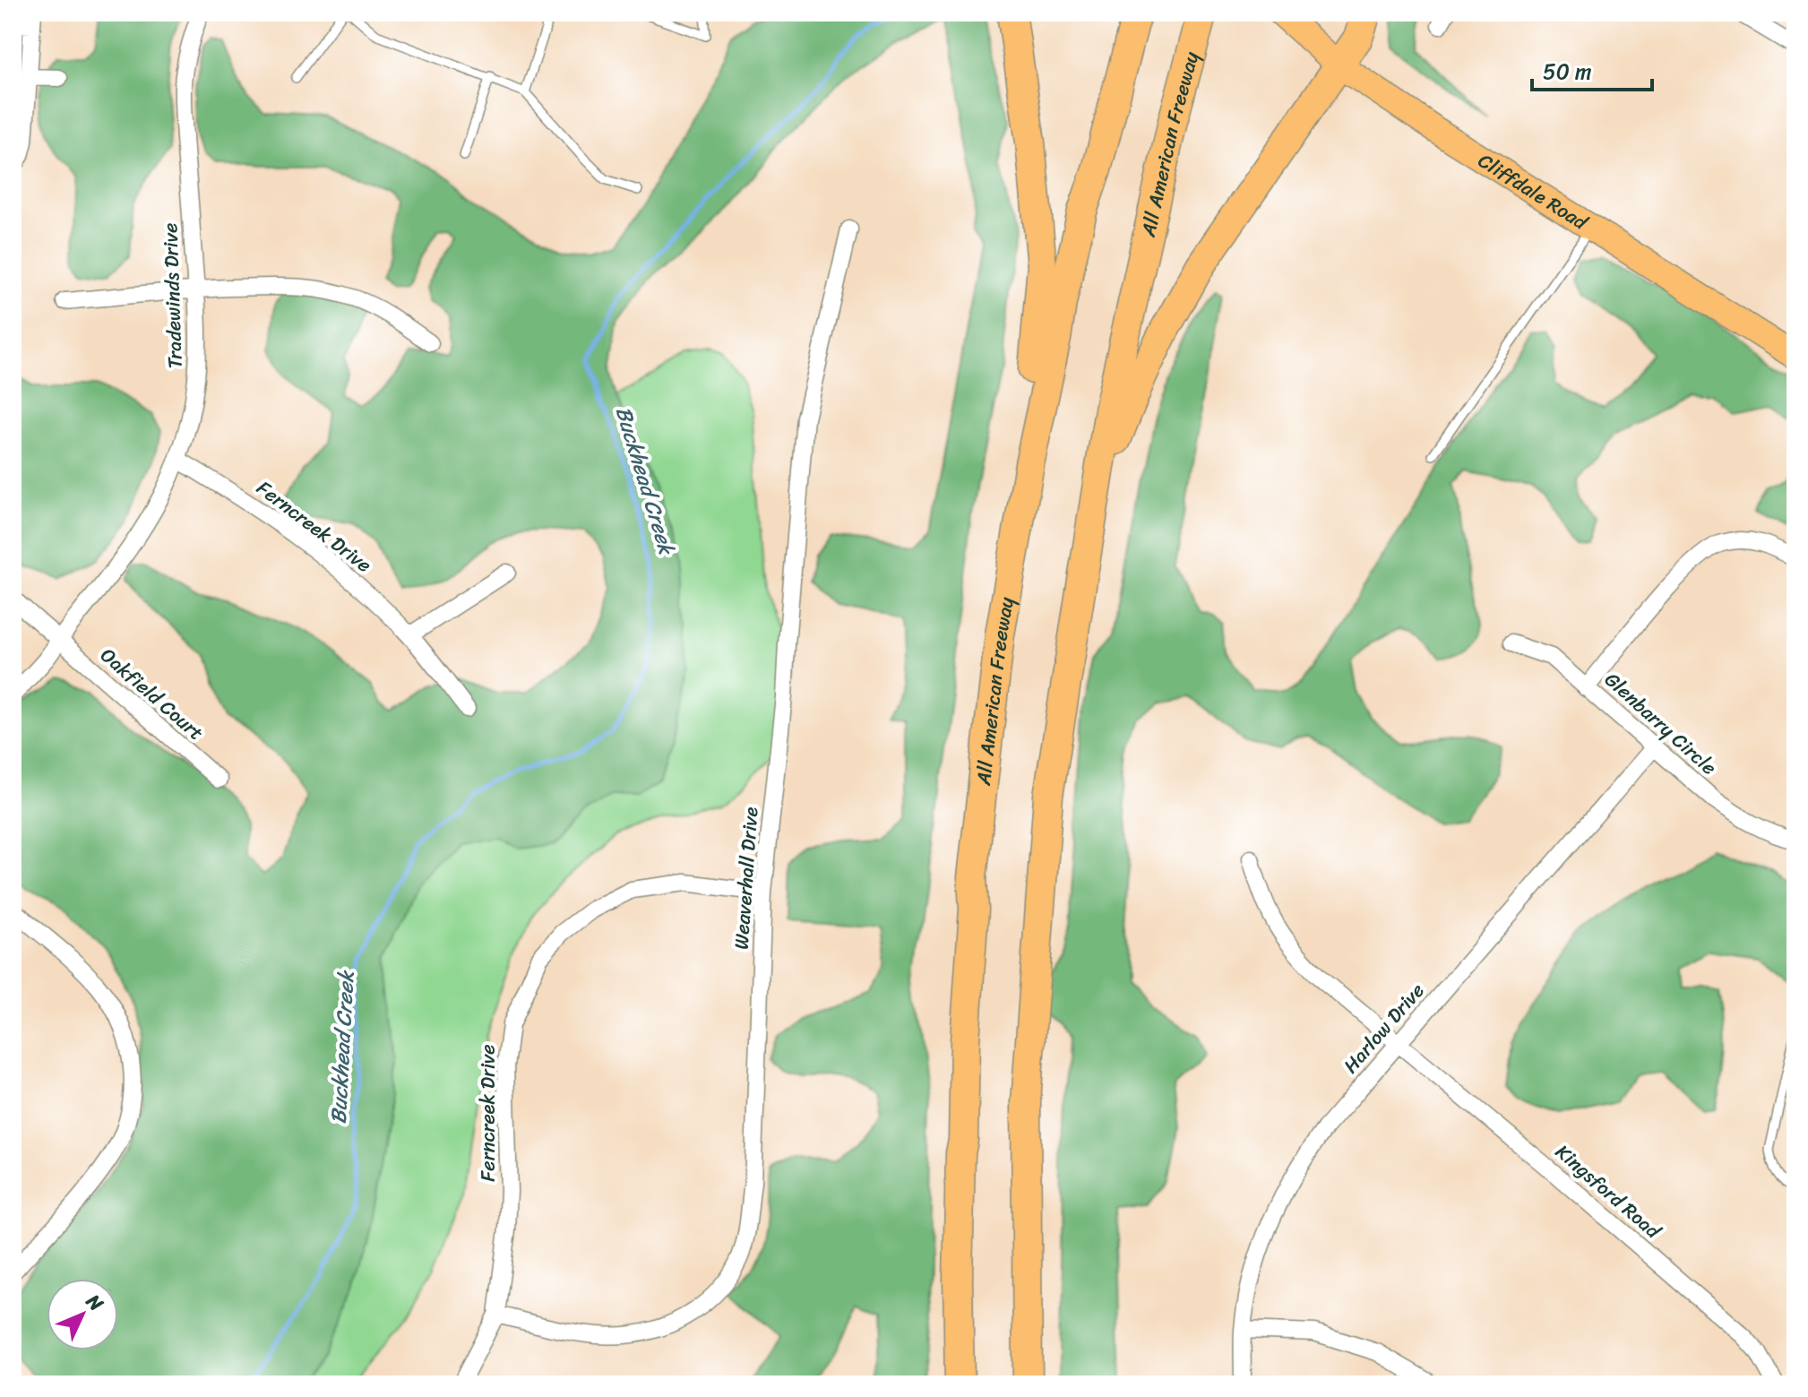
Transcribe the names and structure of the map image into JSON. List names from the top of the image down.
{
  "streets": {
    "highway": ["All American Freeway"],
    "main road": ["Cliffdale Road"],
    "street": [
      "Tradewinds Drive",
      "Ferncreek Drive",
      "Oakfield Court",
      "Glenbarry Circle",
      "Weaverhall Drive",
      "Harlow Drive",
      "Kingsford Road"
    ]
  },
  "crossings": [
    ["Tradewinds Drive", "Ferncreek Drive"],
    ["Tradewinds Drive", "Oakfield Court"],
    ["Ferncreek Drive", "Weaverhall Drive"],
    ["Glenbarry Circle", "Harlow Drive"],
    ["Harlow Drive", "Kingsford Road"]
  ],
  "water": ["Buckhead Creek"],
  "scale_bar": "50 m",
  "north": "top right"
}
